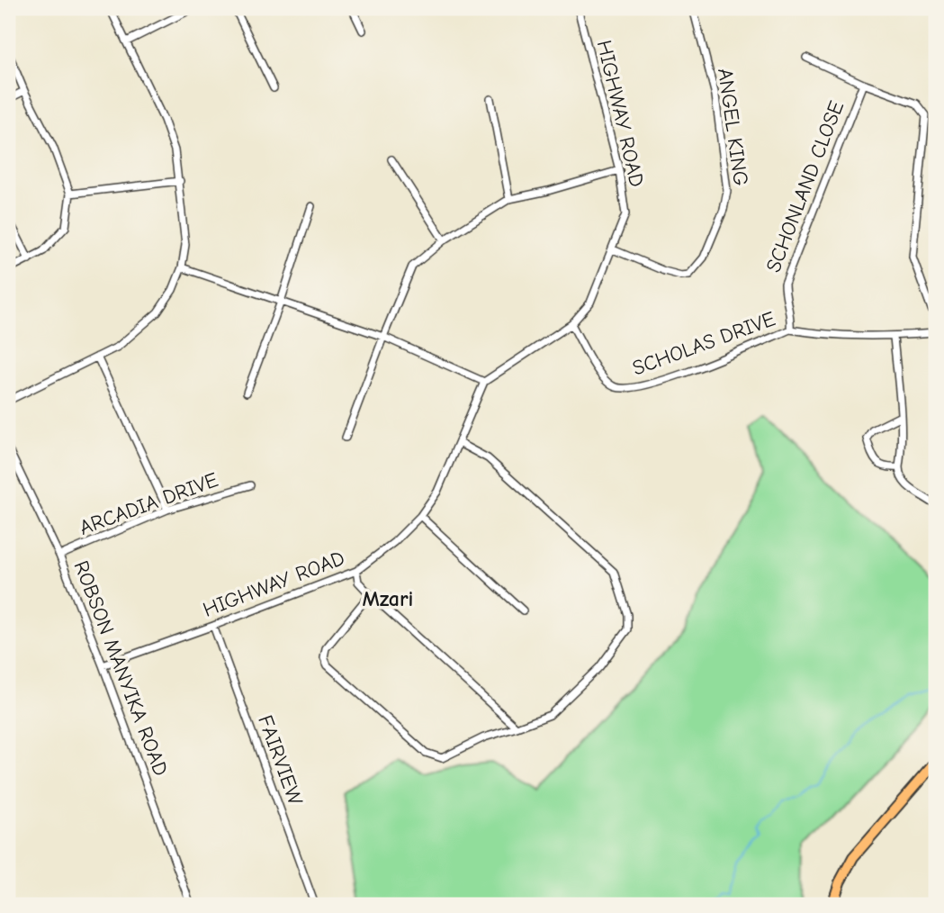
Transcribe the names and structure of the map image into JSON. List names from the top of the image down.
{
  "streets": {
    "street": [
      "HIGHWAY ROAD",
      "ANGEL KING",
      "SCHONLAND CLOSE",
      "SCHOLAS DRIVE",
      "ARCADIA DRIVE",
      "ROBSON MANYIKA ROAD",
      "FAIRVIEW"
    ]
  },
  "crossings": [
    ["HIGHWAY ROAD", "ANGEL KING"],
    ["HIGHWAY ROAD", "SCHOLAS DRIVE"],
    ["HIGHWAY ROAD", "ROBSON MANYIKA ROAD"],
    ["HIGHWAY ROAD", "FAIRVIEW"],
    ["SCHONLAND CLOSE", "SCHOLAS DRIVE"],
    ["ARCADIA DRIVE", "ROBSON MANYIKA ROAD"]
  ],
  "districts": ["Mzari"]
}
